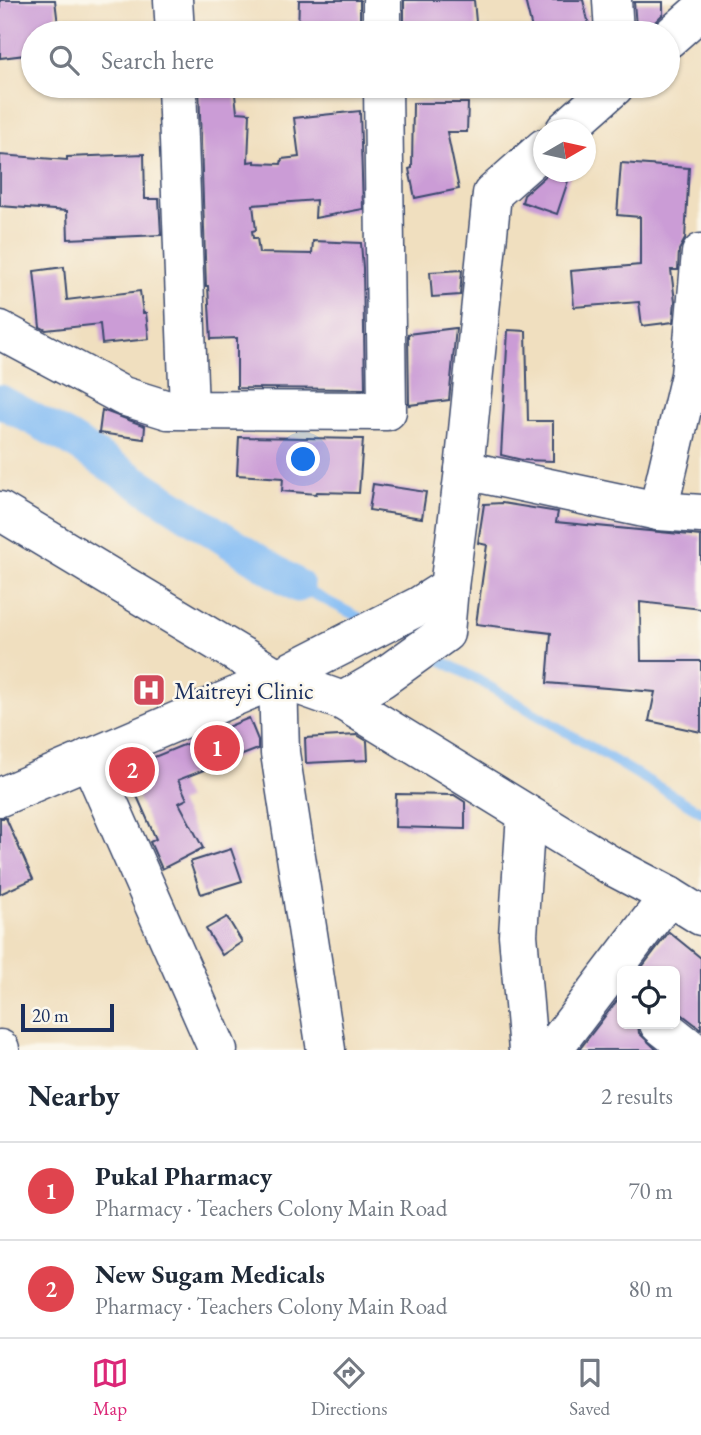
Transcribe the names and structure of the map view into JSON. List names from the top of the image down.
{
  "places": {
    "hospital": ["Maitreyi Clinic"]
  },
  "scale_bar": "20 m",
  "north": "right",
  "page": {
    "search": "Search here",
    "pins": ["1", "2"],
    "scale": "20 m",
    "heading": ["Nearby", "2 results"],
    "list": [
      {
        "mark": "1",
        "name": "Pukal Pharmacy",
        "note": "Pharmacy · Teachers Colony Main Road",
        "value": "70 m"
      },
      {
        "mark": "2",
        "name": "New Sugam Medicals",
        "note": "Pharmacy · Teachers Colony Main Road",
        "value": "80 m"
      }
    ],
    "nav": ["Map", "Directions", "Saved"]
  }
}
